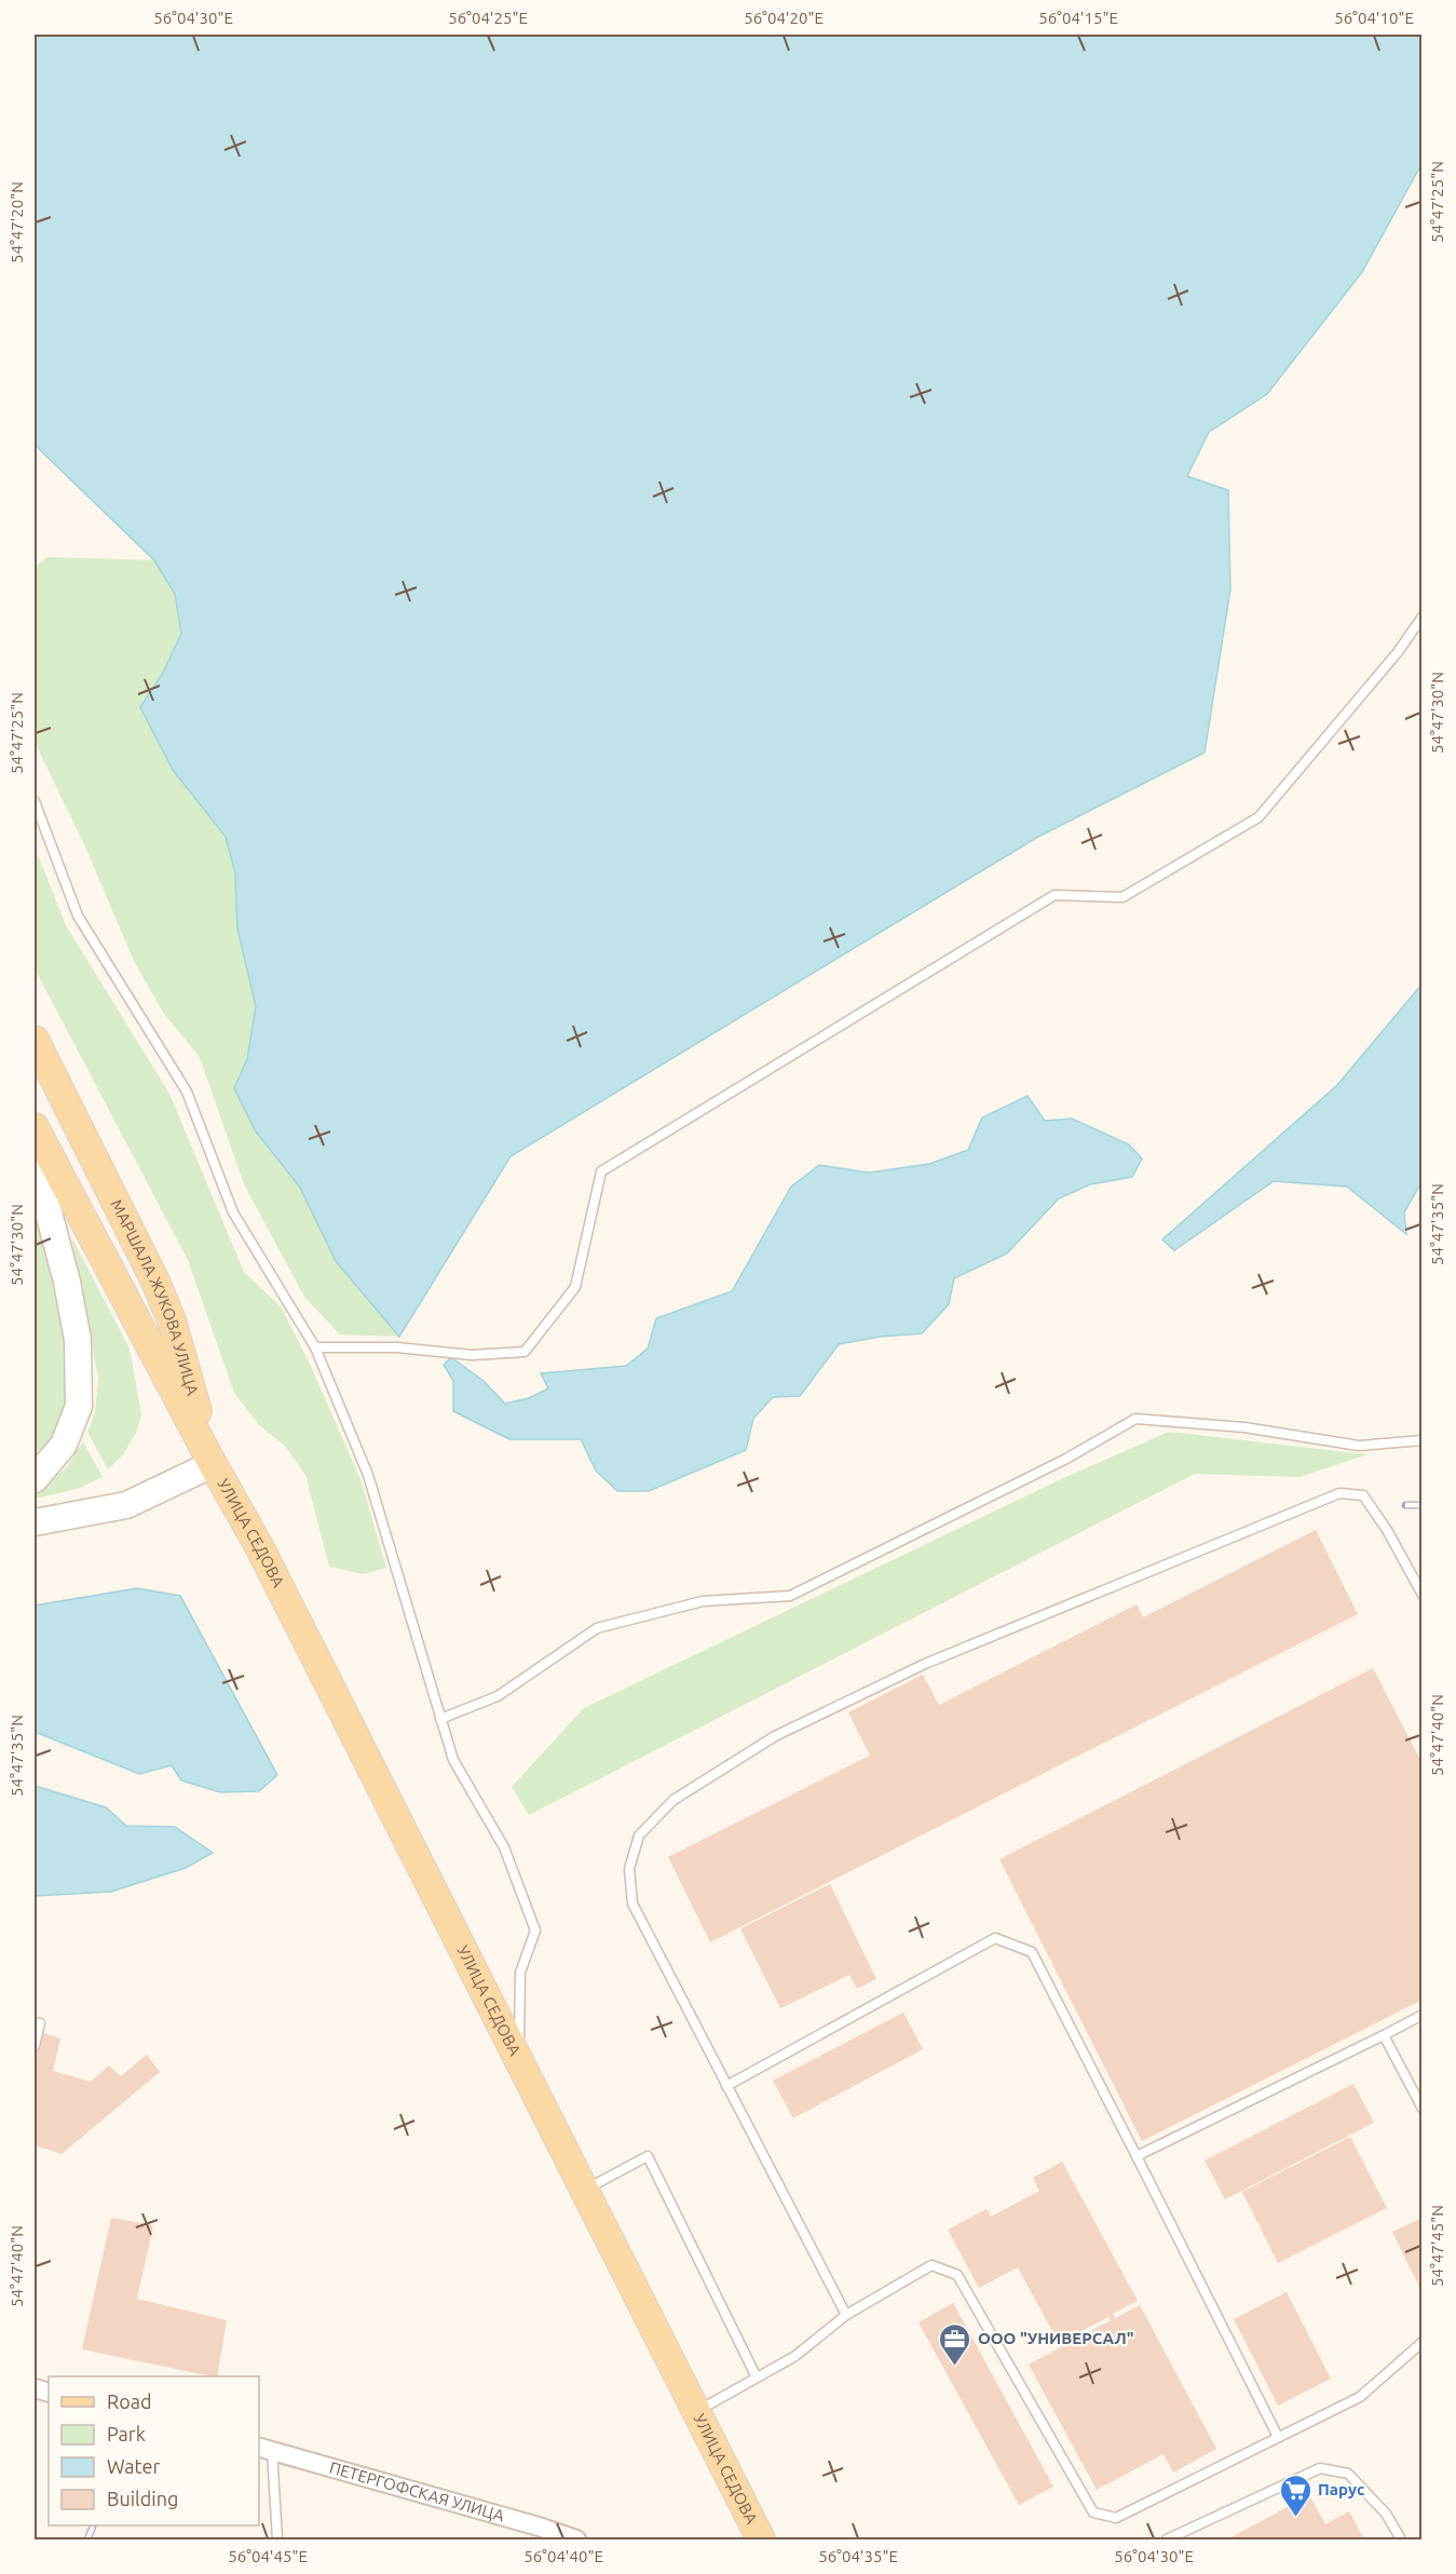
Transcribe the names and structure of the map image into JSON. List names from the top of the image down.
{
  "streets": {
    "main road": ["МАРШАЛА ЖУКОВА УЛИЦА", "УЛИЦА СЕДОВА"],
    "street": ["ПЕТЕРГОФСКАЯ УЛИЦА"]
  },
  "crossings": [
    ["МАРШАЛА ЖУКОВА УЛИЦА", "УЛИЦА СЕДОВА"]
  ],
  "places": {
    "office": ["ООО \"УНИВЕРСАЛ\""],
    "supermarket": ["Парус"]
  },
  "legend": [
    "Road",
    "Park",
    "Water",
    "Building"
  ],
  "coordinates": [
    "56°04'30\"E",
    "56°04'25\"E",
    "56°04'20\"E",
    "56°04'15\"E",
    "56°04'10\"E",
    "54°47'25\"N",
    "54°47'20\"N",
    "54°47'30\"N",
    "54°47'35\"N",
    "54°47'40\"N",
    "54°47'45\"N",
    "56°04'45\"E",
    "56°04'40\"E",
    "56°04'35\"E"
  ]
}
